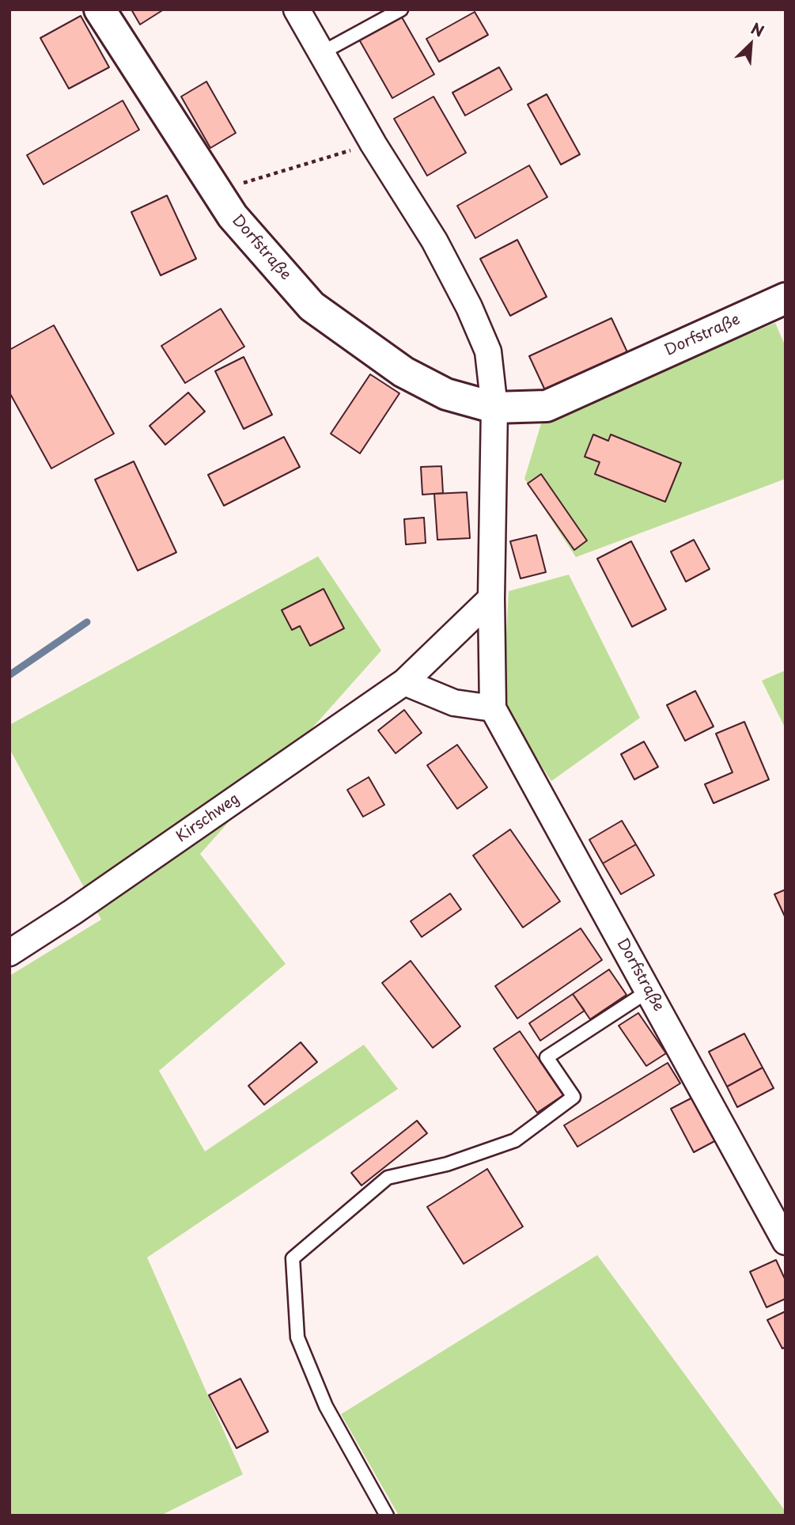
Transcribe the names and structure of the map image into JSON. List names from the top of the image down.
{
  "streets": {
    "street": ["Dorfstraße", "Kirschweg"]
  },
  "north": "top right"
}
